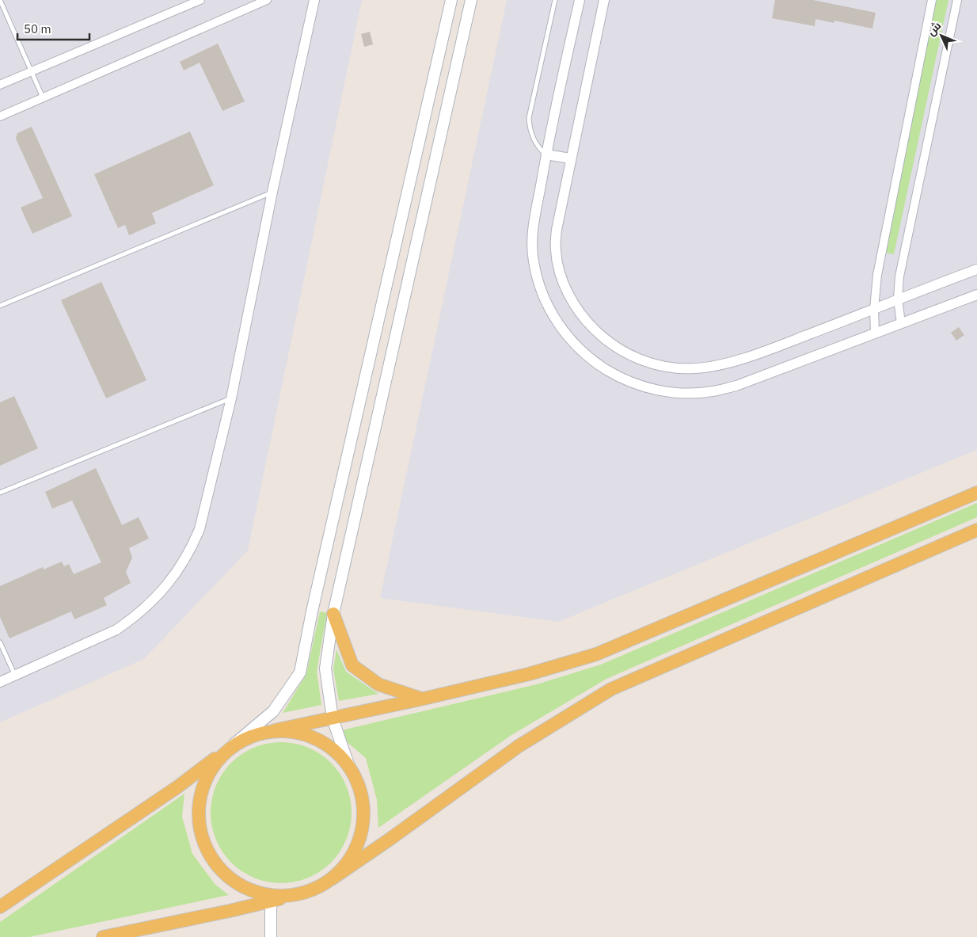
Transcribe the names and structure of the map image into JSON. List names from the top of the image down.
{
  "scale_bar": "50 m",
  "north": "top left"
}
